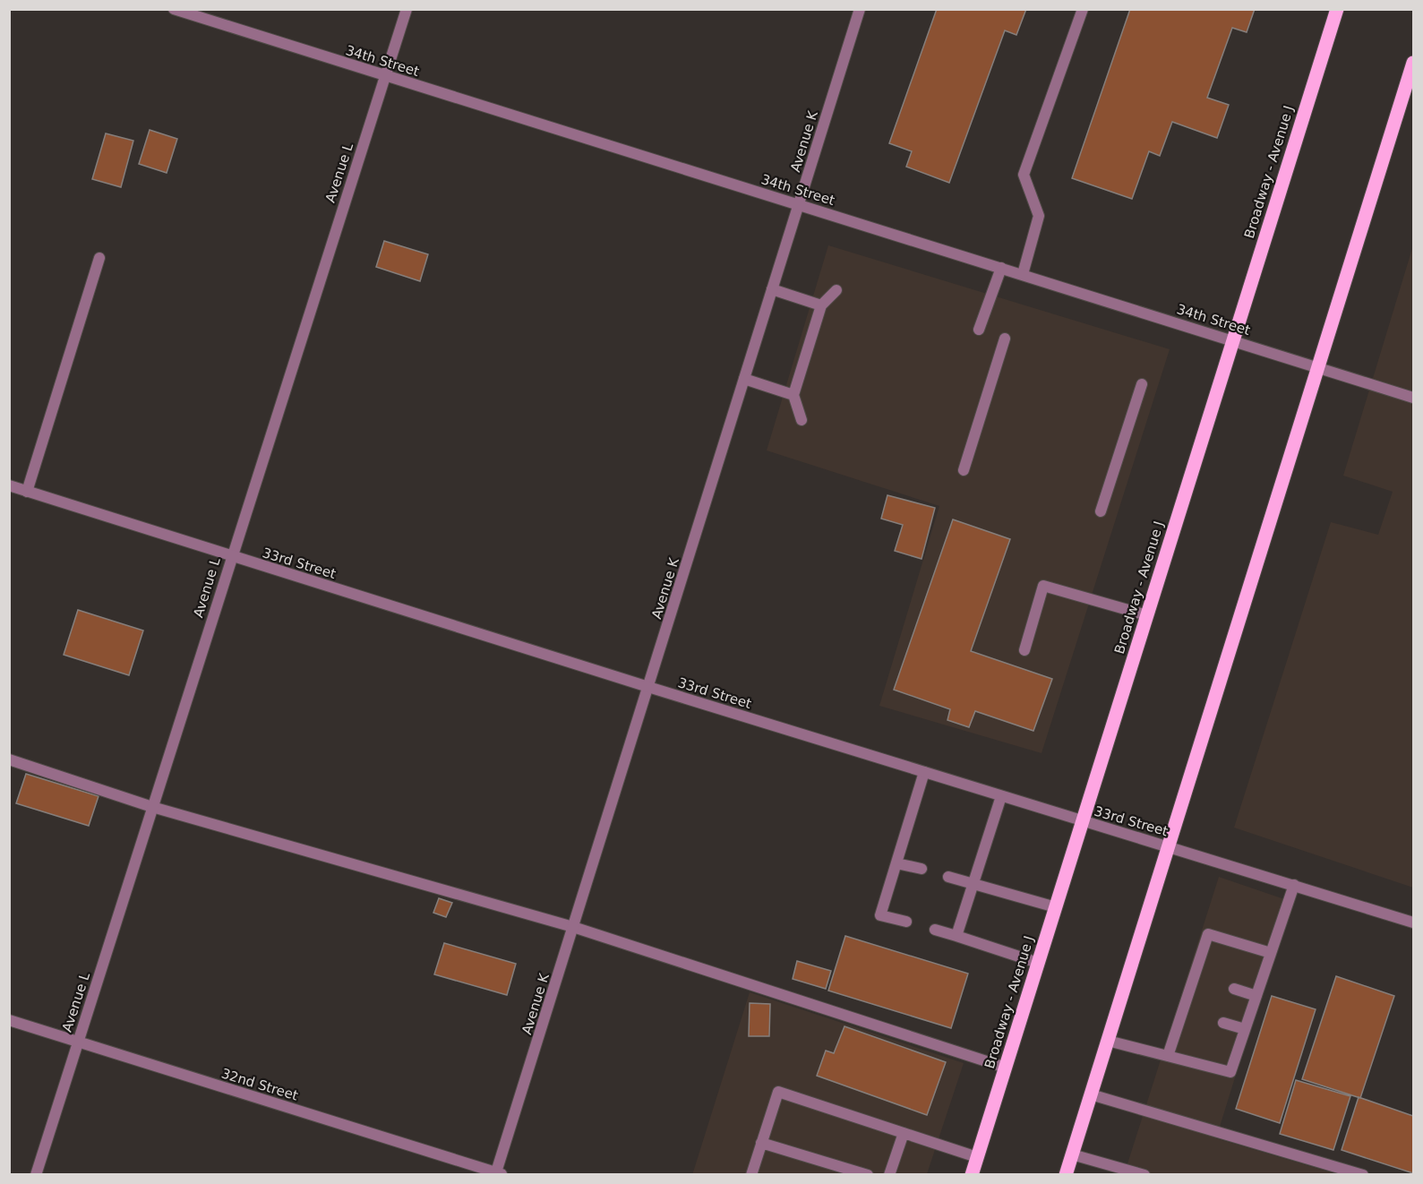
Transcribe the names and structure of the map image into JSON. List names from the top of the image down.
{
  "streets": {
    "main road": ["Broadway - Avenue J"],
    "street": [
      "34th Street",
      "Avenue K",
      "Avenue L",
      "33rd Street",
      "32nd Street"
    ]
  },
  "crossings": [
    ["34th Street", "Avenue K"],
    ["34th Street", "Broadway - Avenue J"],
    ["34th Street", "Avenue L"],
    ["Avenue K", "33rd Street"],
    ["Avenue K", "32nd Street"],
    ["Broadway - Avenue J", "33rd Street"],
    ["Avenue L", "33rd Street"],
    ["Avenue L", "32nd Street"]
  ]
}
